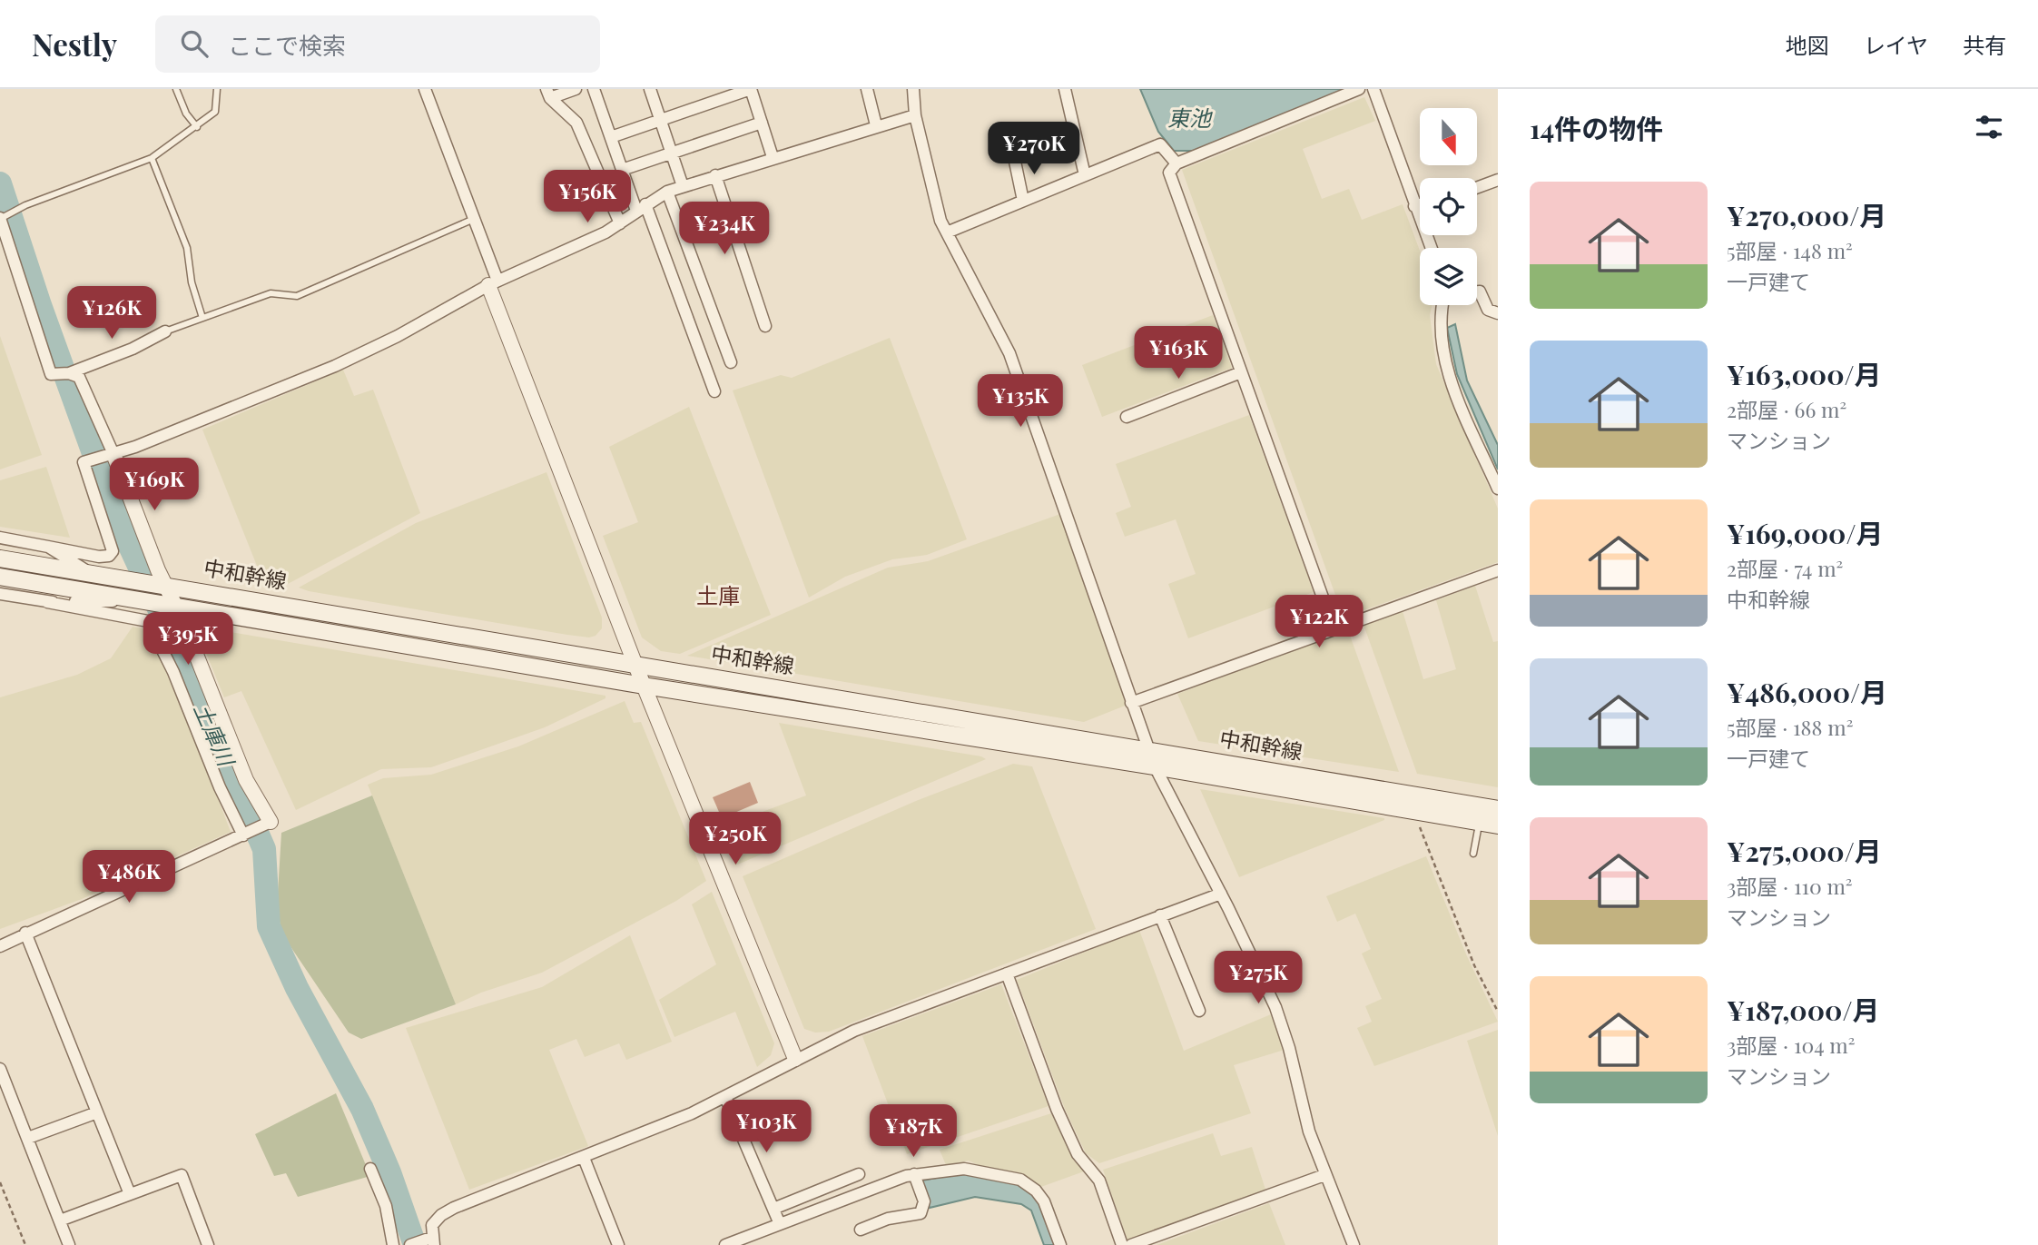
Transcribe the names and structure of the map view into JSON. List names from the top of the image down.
{
  "streets": {
    "main road": ["中和幹線"]
  },
  "districts": ["土庫"],
  "water": ["東池", "土庫川"],
  "north": "bottom",
  "page": {
    "header": "Nestly",
    "search": "ここで検索",
    "nav": ["地図", "レイヤ", "共有"],
    "heading": "14件の物件",
    "price": [
      "¥270K",
      "¥156K",
      "¥234K",
      "¥126K",
      "¥163K",
      "¥135K",
      "¥169K",
      "¥122K",
      "¥395K",
      "¥250K",
      "¥486K",
      "¥275K",
      "¥103K",
      "¥187K"
    ],
    "list": [
      {
        "name": "¥270,000/月",
        "note": "5部屋 · 148 m² · 一戸建て"
      },
      {
        "name": "¥163,000/月",
        "note": "2部屋 · 66 m² · マンション"
      },
      {
        "name": "¥169,000/月",
        "note": "2部屋 · 74 m² · 中和幹線"
      },
      {
        "name": "¥486,000/月",
        "note": "5部屋 · 188 m² · 一戸建て"
      },
      {
        "name": "¥275,000/月",
        "note": "3部屋 · 110 m² · マンション"
      },
      {
        "name": "¥187,000/月",
        "note": "3部屋 · 104 m² · マンション"
      }
    ]
  }
}
